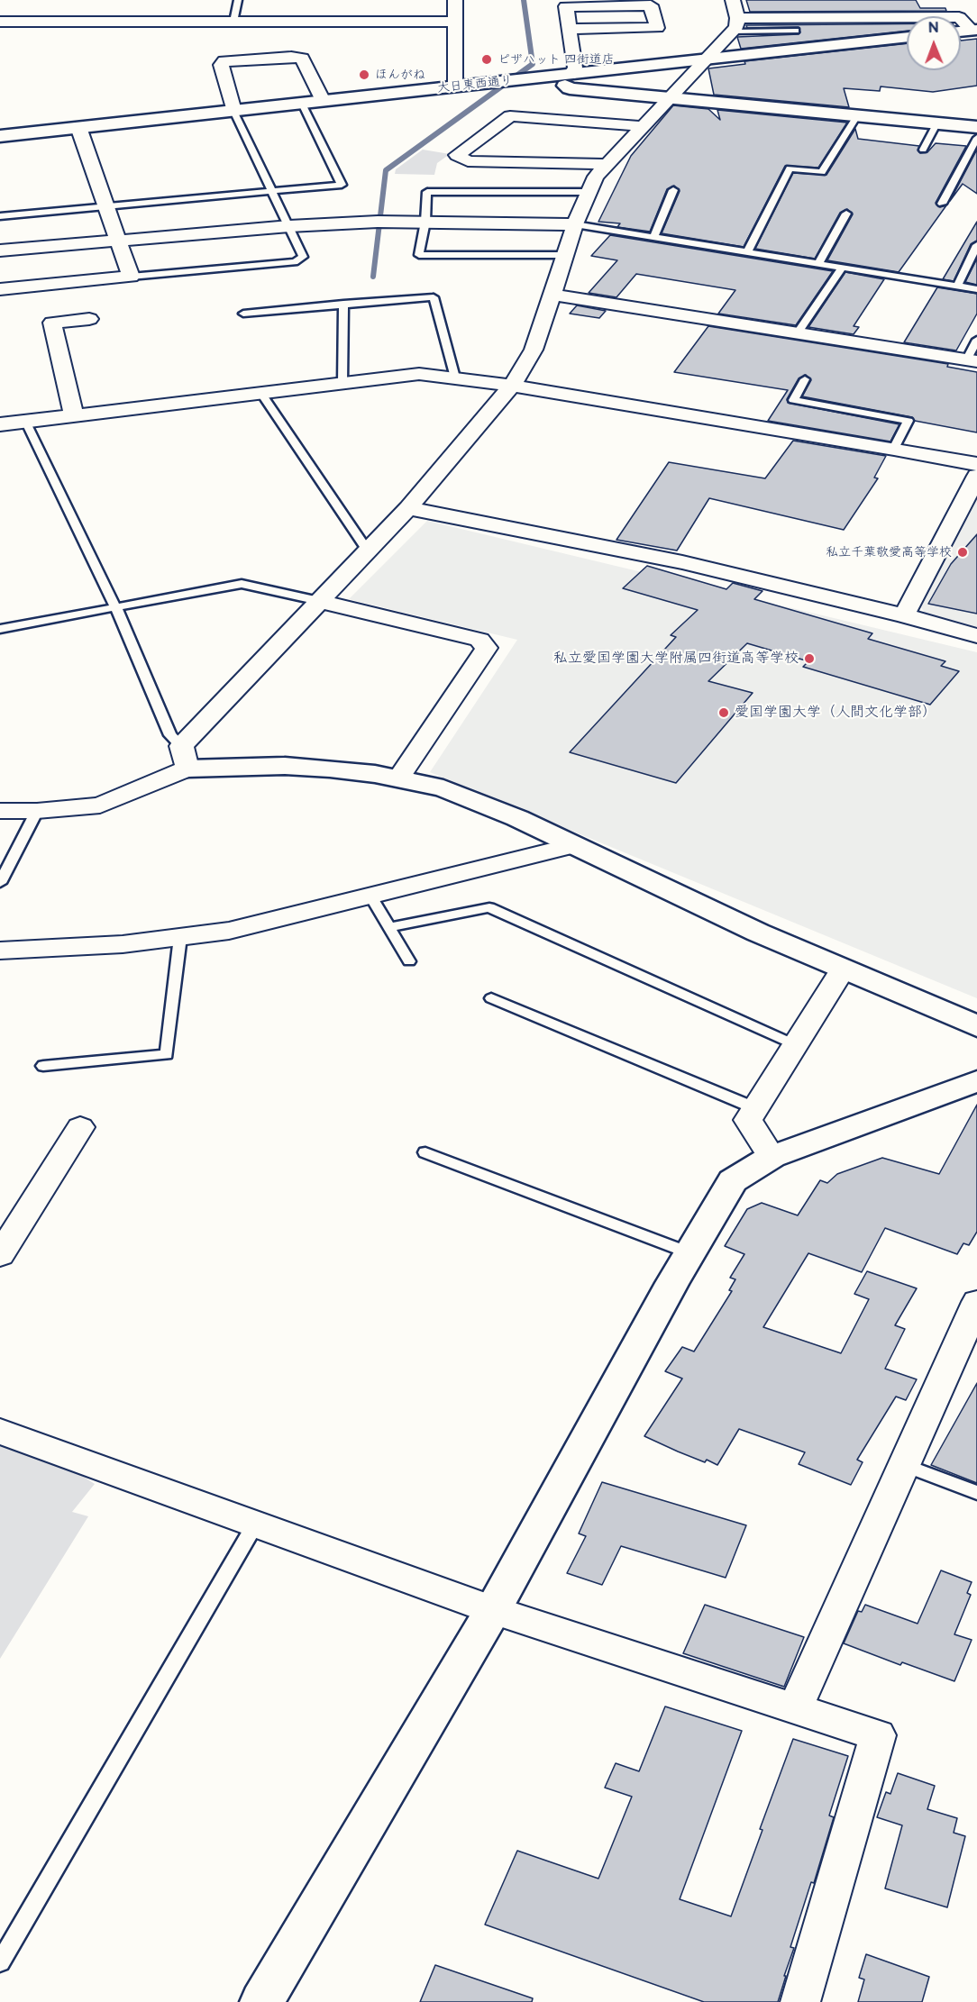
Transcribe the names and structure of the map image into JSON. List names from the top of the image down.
{
  "streets": {
    "street": ["大日東西通り"]
  },
  "places": [
    "ピザハット 四街道店",
    "ほんがね",
    "私立千葉敬愛高等学校",
    "私立愛国学園大学附属四街道高等学校",
    "愛国学園大学（人間文化学部）"
  ],
  "north": "top"
}
